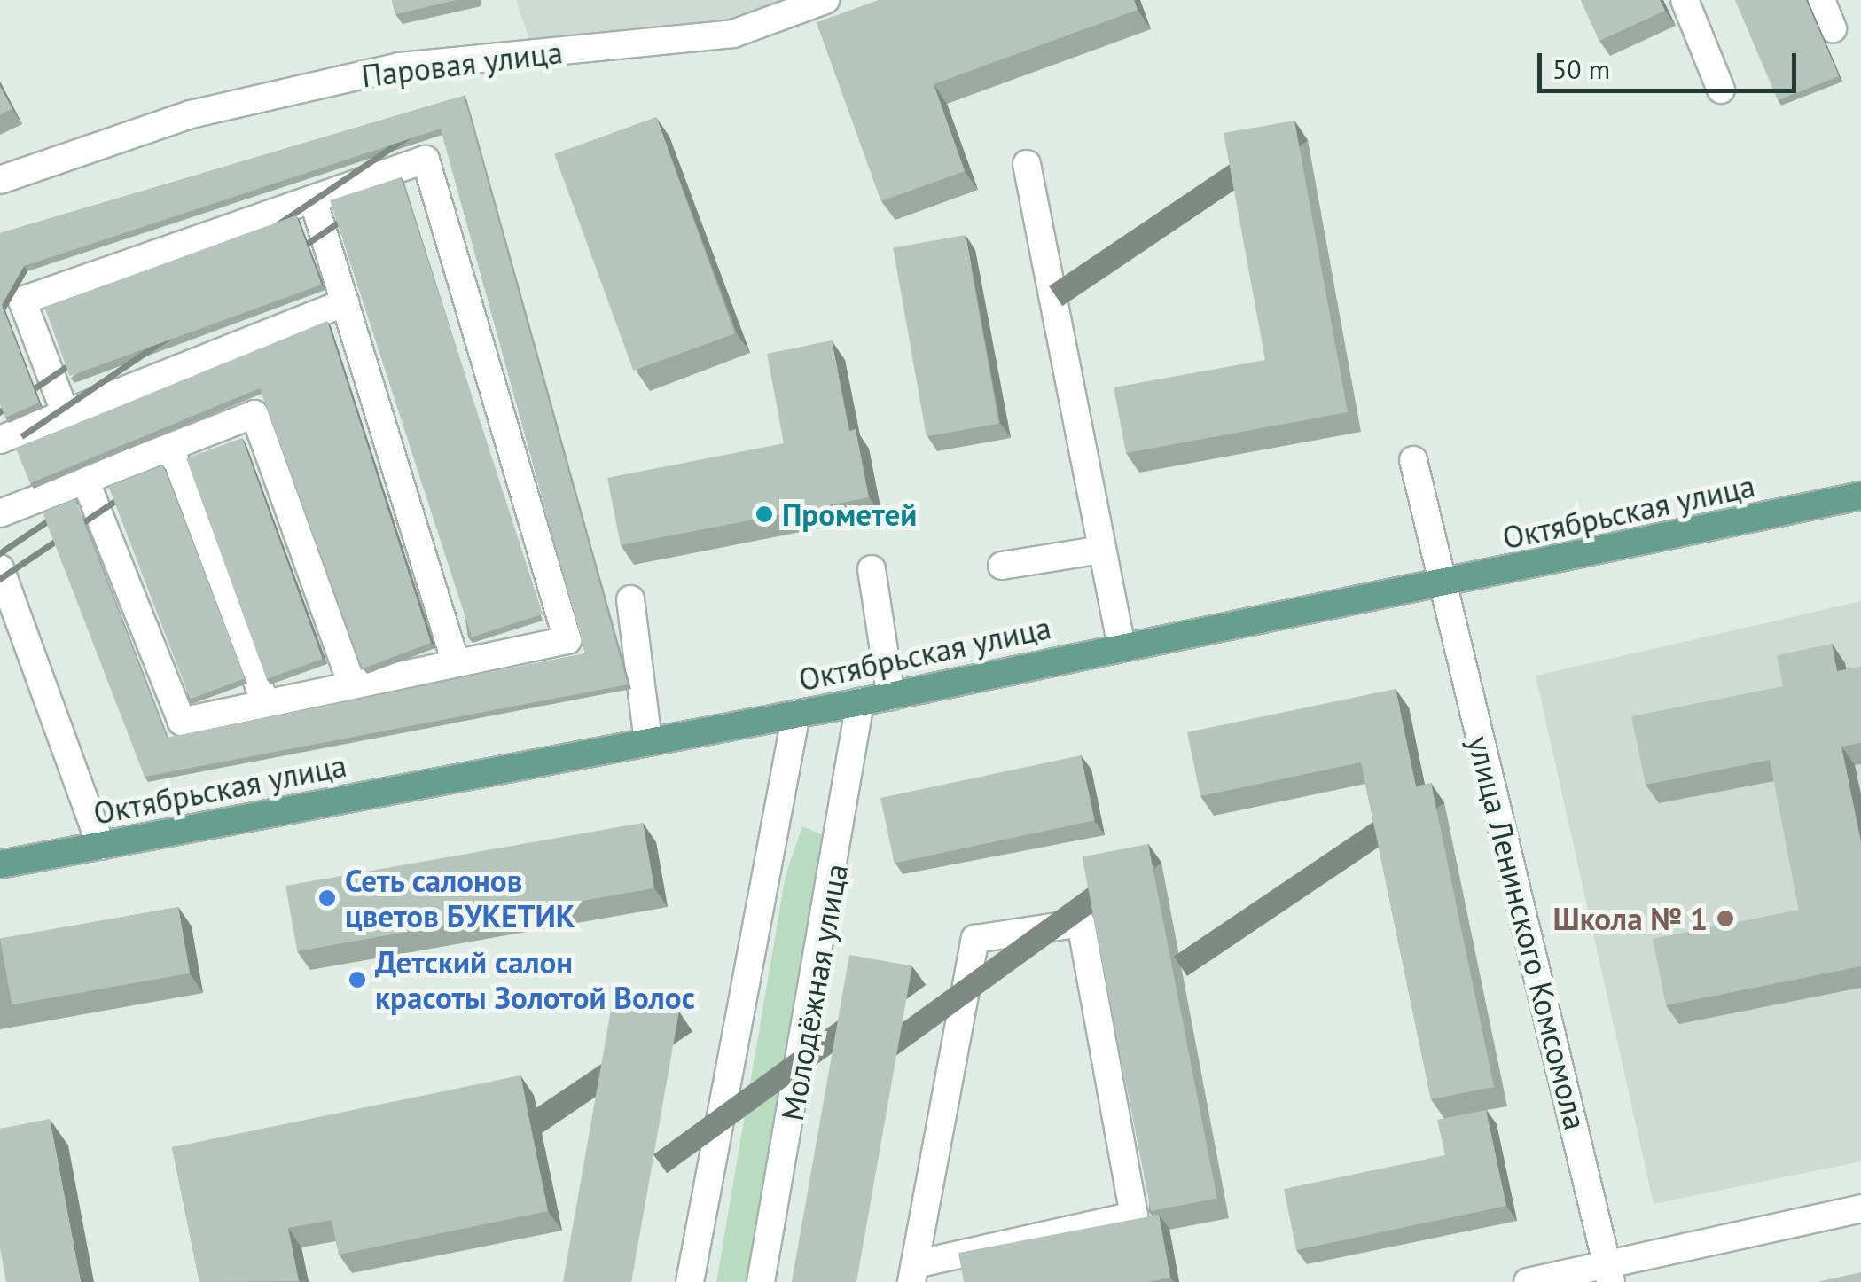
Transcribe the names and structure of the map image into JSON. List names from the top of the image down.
{
  "streets": {
    "main road": ["Октябрьская улица"],
    "street": ["Паровая улица", "улица Ленинского Комсомола", "Молодёжная улица"]
  },
  "crossings": [
    ["Октябрьская улица", "улица Ленинского Комсомола"],
    ["Октябрьская улица", "Молодёжная улица"]
  ],
  "places": [
    "Прометей",
    "Сеть салонов цветов БУКЕТИК",
    "Школа № 1",
    "Детский салон красоты Золотой Волос"
  ],
  "scale_bar": "50 m"
}
